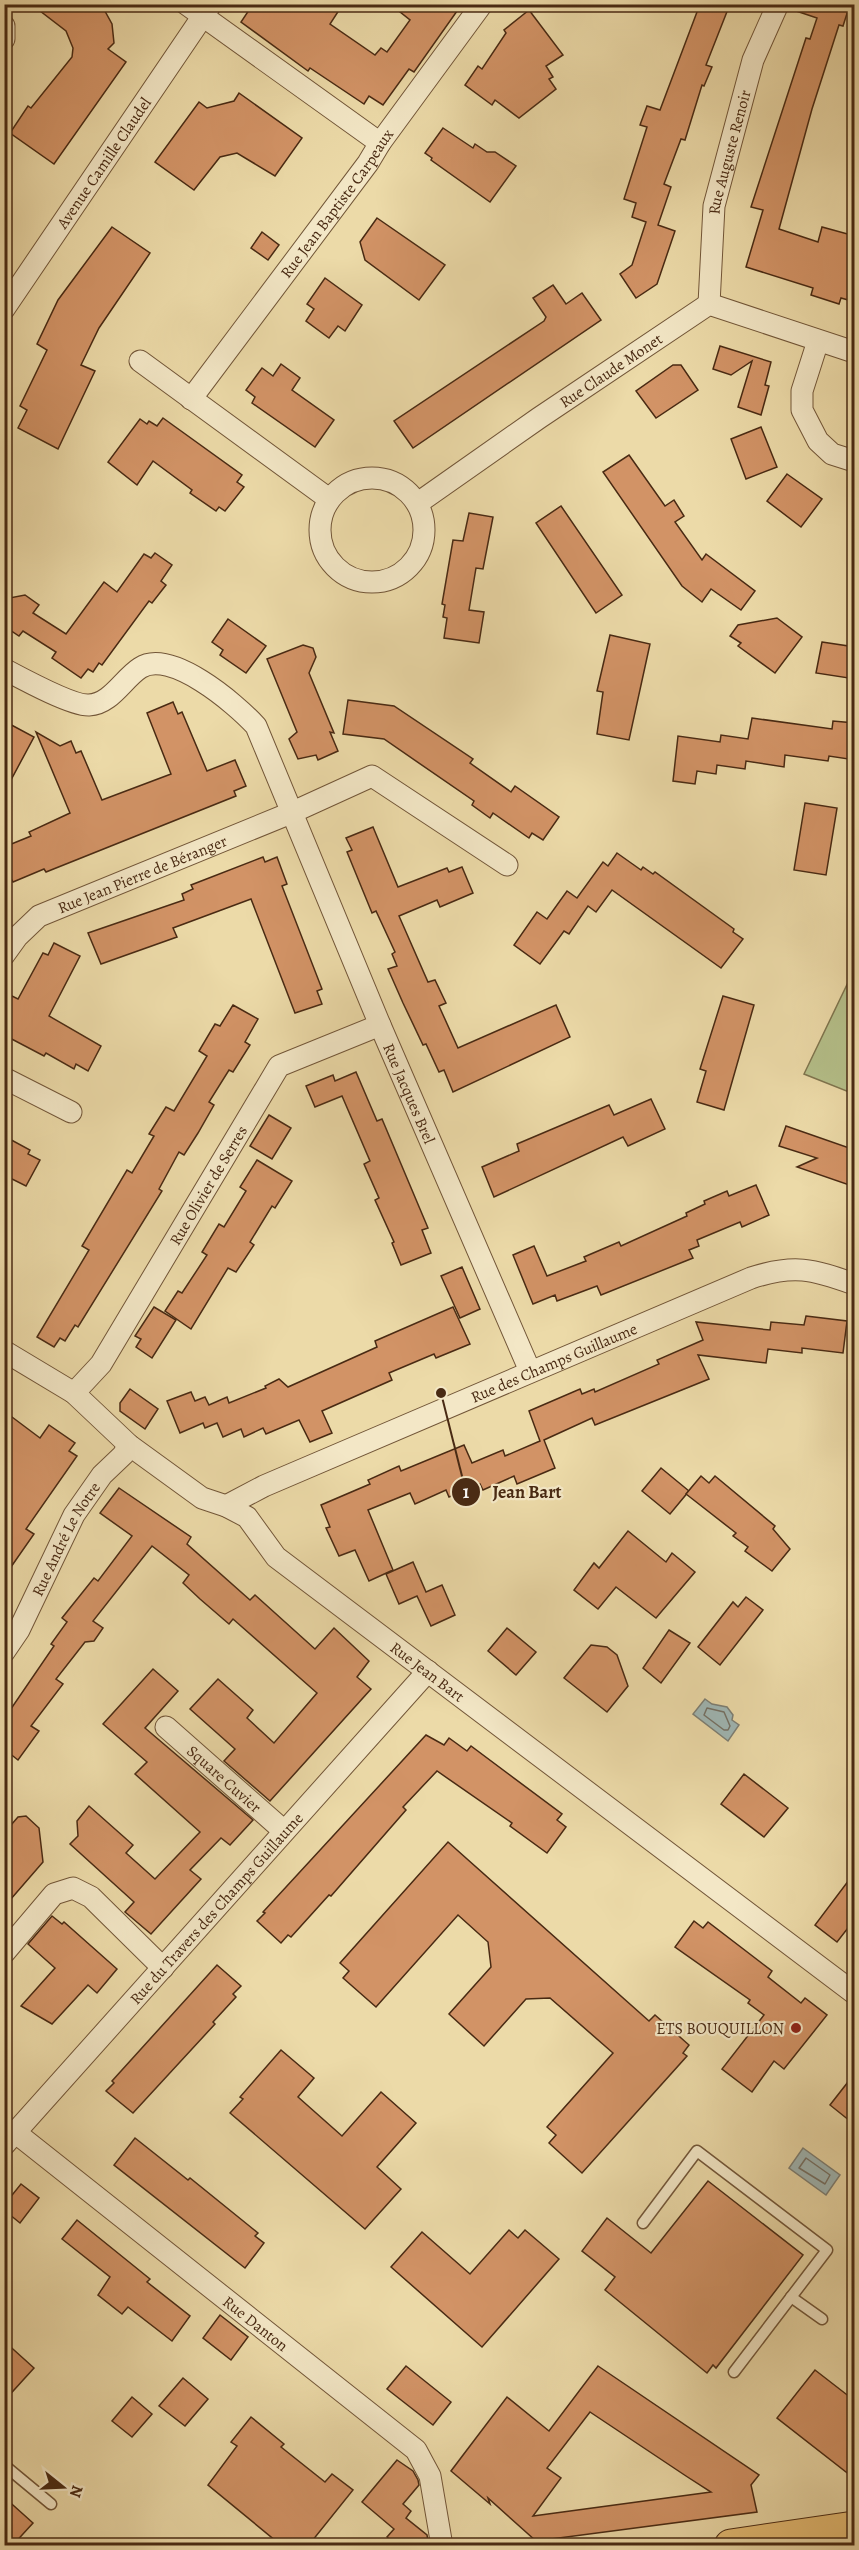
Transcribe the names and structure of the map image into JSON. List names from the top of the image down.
{
  "streets": {
    "street": [
      "Rue Auguste Renoir",
      "Avenue Camille Claudel",
      "Rue Jean Baptiste Carpeaux",
      "Rue Claude Monet",
      "Rue Jean Pierre de Béranger",
      "Rue Jacques Brel",
      "Rue Olivier de Serres",
      "Rue des Champs Guillaume",
      "Rue André Le Notre",
      "Rue Jean Bart",
      "Square Cuvier",
      "Rue du Travers des Champs Guillaume",
      "Rue Danton"
    ]
  },
  "crossings": [
    ["Rue Auguste Renoir", "Rue Claude Monet"],
    ["Rue Jean Pierre de Béranger", "Rue Jacques Brel"],
    ["Rue Jacques Brel", "Rue Olivier de Serres"],
    ["Rue Jacques Brel", "Rue des Champs Guillaume"],
    ["Rue Olivier de Serres", "Rue Jean Bart"],
    ["Rue des Champs Guillaume", "Rue Jean Bart"],
    ["Rue André Le Notre", "Rue Jean Bart"],
    ["Rue Jean Bart", "Rue du Travers des Champs Guillaume"],
    ["Square Cuvier", "Rue du Travers des Champs Guillaume"],
    ["Rue du Travers des Champs Guillaume", "Rue Danton"]
  ],
  "places": ["Jean Bart", "ETS BOUQUILLON"],
  "north": "right"
}
